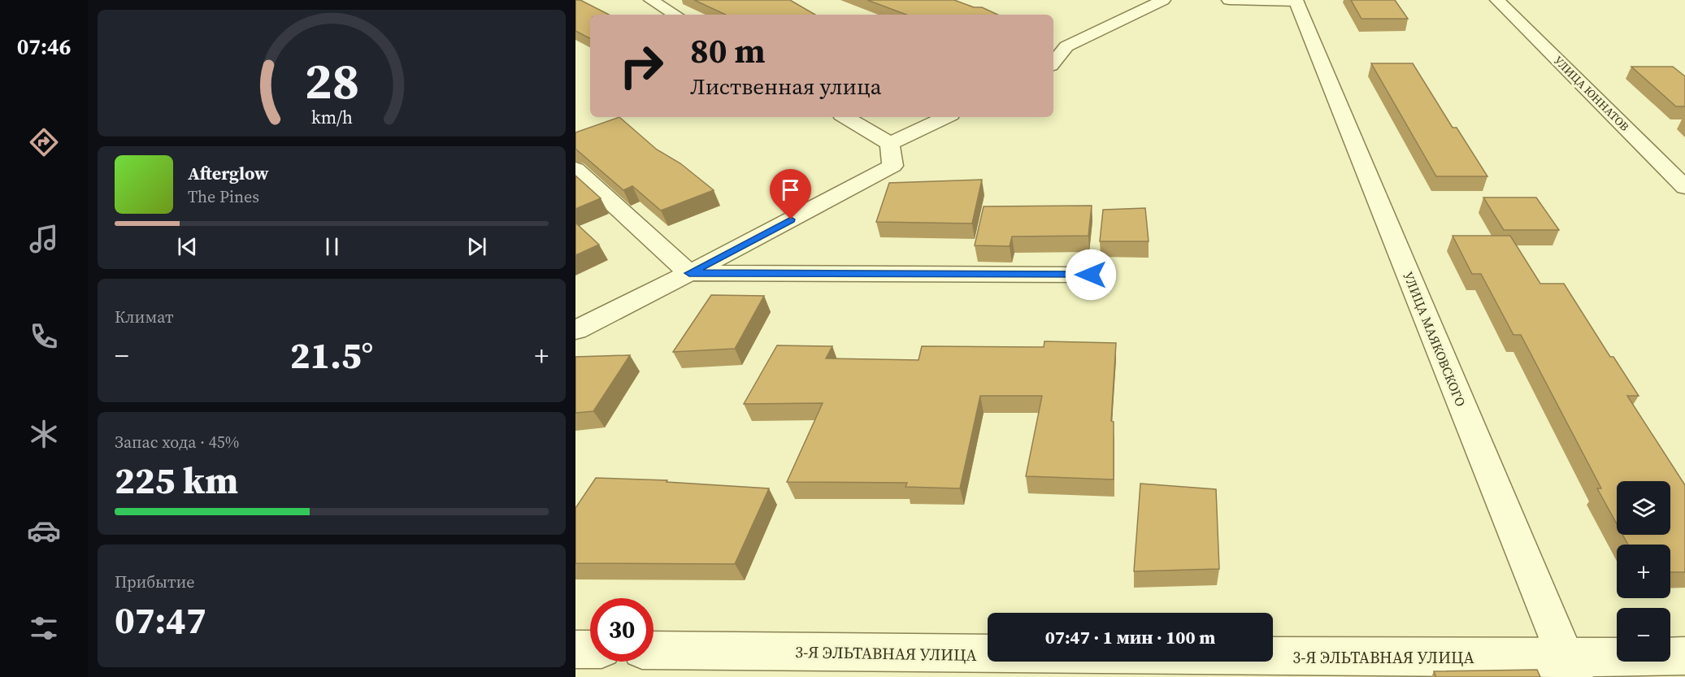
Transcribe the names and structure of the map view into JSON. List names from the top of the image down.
{
  "streets": {
    "street": ["УЛИЦА ЮННАТОВ", "УЛИЦА МАЯКОВСКОГО", "3-Я ЭЛЬТАВНАЯ УЛИЦА"]
  },
  "crossings": [
    ["УЛИЦА МАЯКОВСКОГО", "3-Я ЭЛЬТАВНАЯ УЛИЦА"]
  ],
  "page": {
    "tabs": "07:46",
    "turn": ["80 m", "Лиственная улица"],
    "song": ["Afterglow", "The Pines"],
    "tile": [
      "Климат",
      ["Запас хода · 45%", "225 km"],
      ["Прибытие", "07:47"]
    ],
    "heat": ["−", "21.5°", "+"],
    "map_buttons": ["+", "−"],
    "limit": "30",
    "trip": "07:47 · 1 мин · 100 m",
    "gauge": ["28", "km/h"]
  }
}
